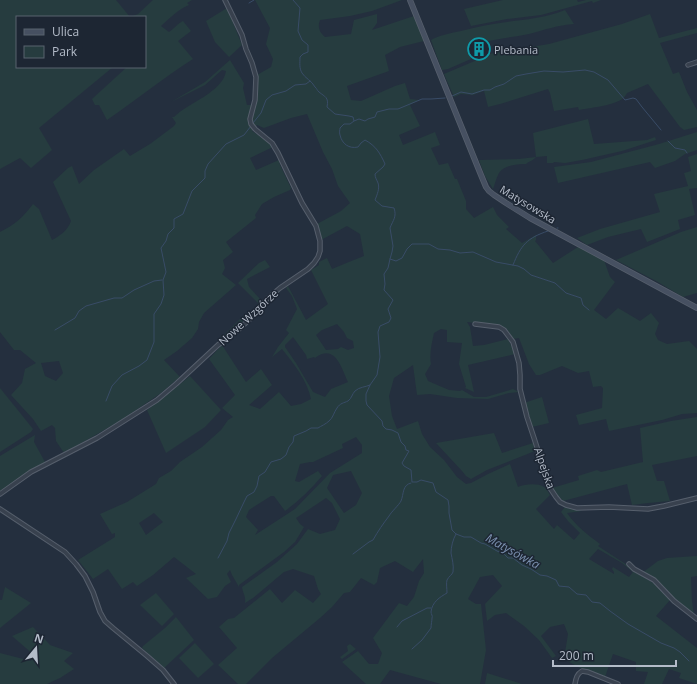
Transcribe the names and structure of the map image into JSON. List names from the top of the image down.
{
  "streets": {
    "street": ["Matysowska", "Nowe Wzgórze", "Alpejska"]
  },
  "water": ["Matysówka"],
  "places": {
    "building": ["Plebania"]
  },
  "legend": ["Ulica", "Park"],
  "scale_bar": "200 m",
  "north": "top"
}
